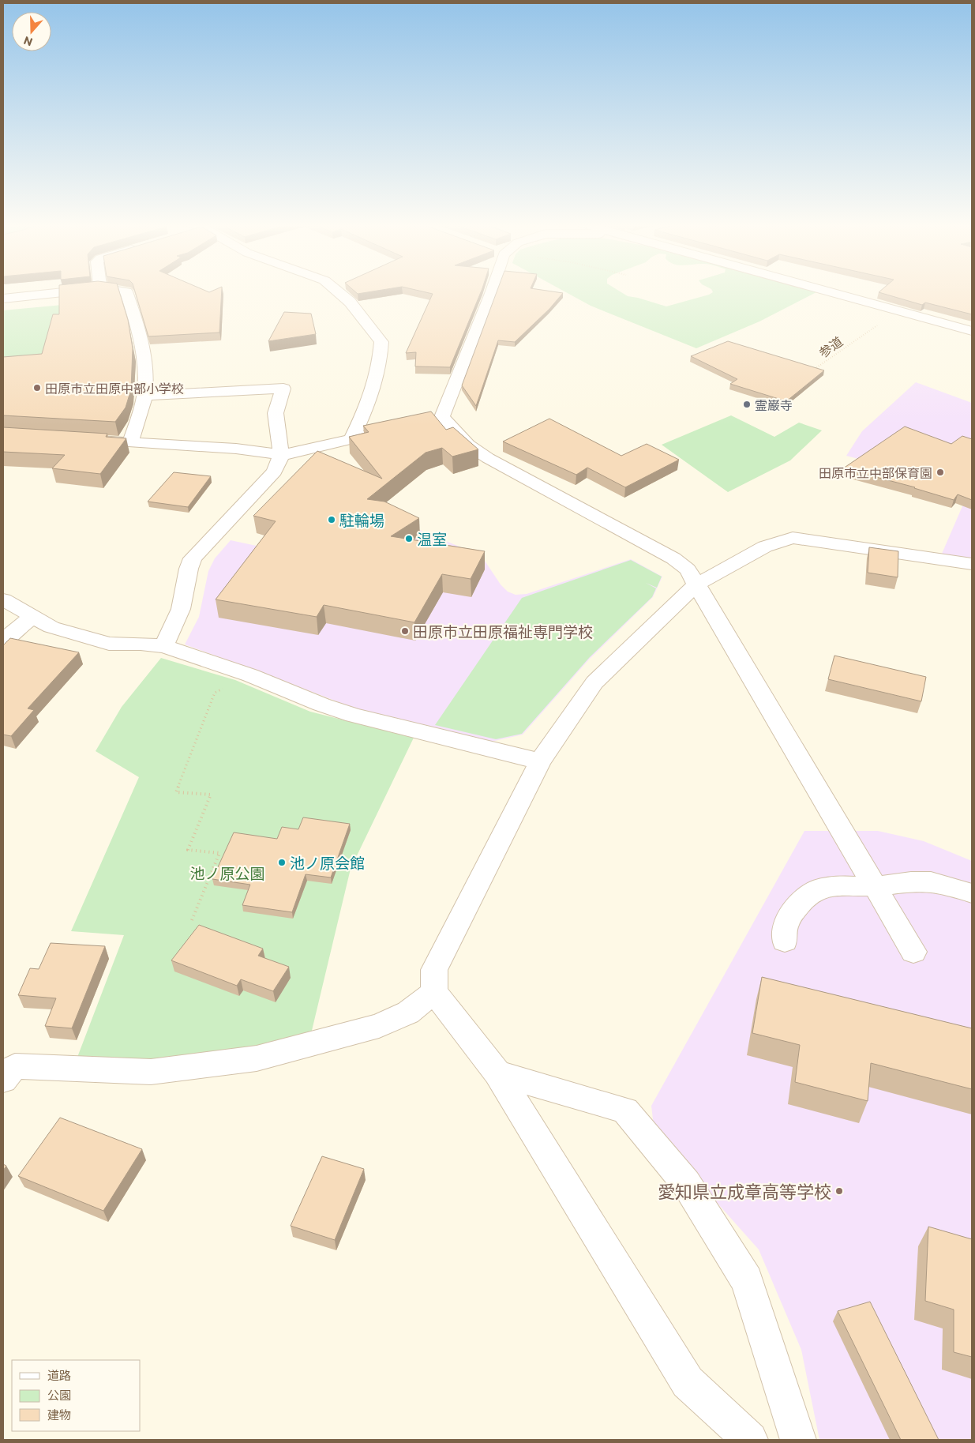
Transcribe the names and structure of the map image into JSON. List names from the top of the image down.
{
  "streets": {
    "path": ["参道"]
  },
  "parks": ["池ノ原公園"],
  "places": [
    "田原市立田原中部小学校",
    "霊巌寺",
    "田原市立中部保育園",
    "駐輪場",
    "温室",
    "田原市立田原福祉専門学校",
    "池ノ原会館",
    "愛知県立成章高等学校"
  ],
  "legend": ["道路", "公園", "建物"],
  "north": "bottom"
}
